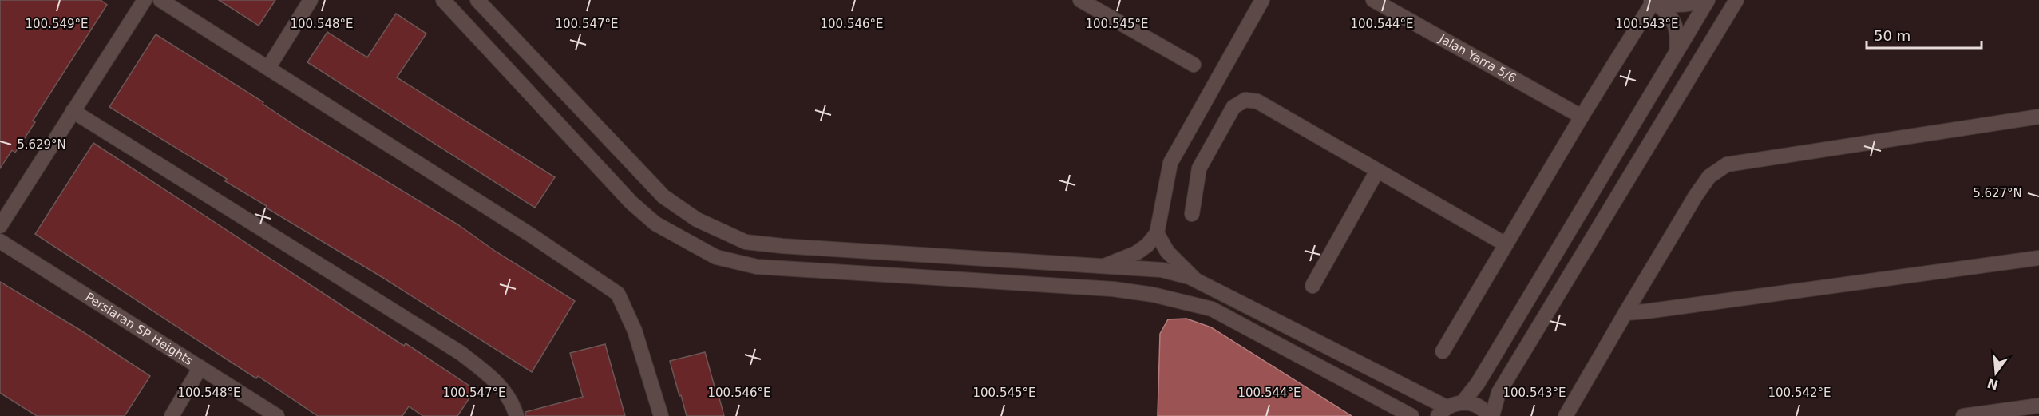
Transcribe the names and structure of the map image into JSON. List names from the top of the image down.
{
  "streets": {
    "street": ["Jalan Yarra 5/6", "Persiaran SP Heights"]
  },
  "scale_bar": "50 m",
  "north": "bottom",
  "coordinates": [
    "100.549°E",
    "100.548°E",
    "100.547°E",
    "100.546°E",
    "100.545°E",
    "100.544°E",
    "100.543°E",
    "5.629°N",
    "5.627°N",
    "100.542°E"
  ]
}
